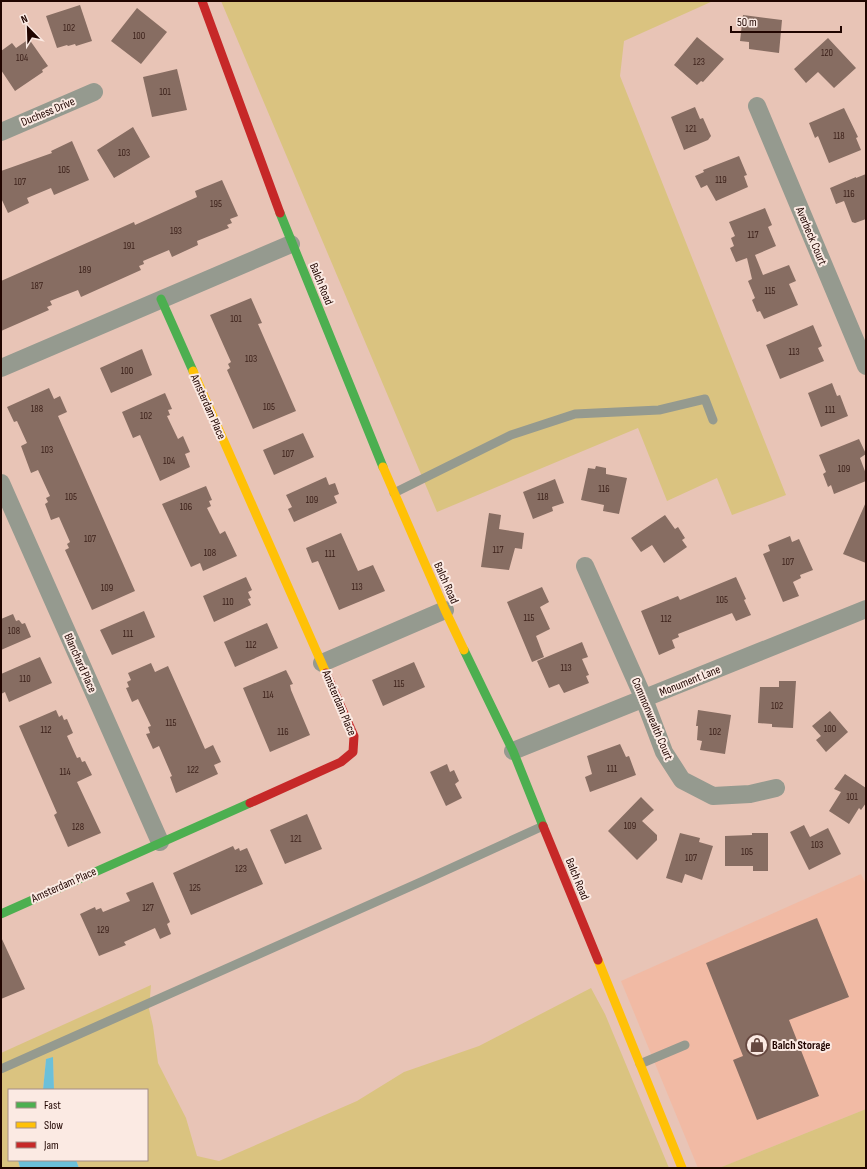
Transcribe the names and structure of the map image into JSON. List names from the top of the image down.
{
  "streets": {
    "street": [
      "Duchess Drive",
      "Averbeck Court",
      "Balch Road",
      "Amsterdam Place",
      "Blanchard Place",
      "Monument Lane",
      "Commonwealth Court"
    ]
  },
  "crossings": [
    ["Balch Road", "Monument Lane"],
    ["Amsterdam Place", "Blanchard Place"],
    ["Monument Lane", "Commonwealth Court"]
  ],
  "places": {
    "shop": ["Balch Storage"]
  },
  "house_numbers": [
    "102",
    "100",
    "120",
    "104",
    "123",
    "101",
    "121",
    "118",
    "103",
    "105",
    "119",
    "107",
    "116",
    "195",
    "193",
    "117",
    "191",
    "189",
    "187",
    "115",
    "101",
    "113",
    "103",
    "100",
    "105",
    "188",
    "111",
    "102",
    "103",
    "107",
    "104",
    "109",
    "116",
    "105",
    "118",
    "109",
    "106",
    "107",
    "117",
    "108",
    "111",
    "107",
    "113",
    "109",
    "105",
    "110",
    "115",
    "112",
    "108",
    "111",
    "112",
    "113",
    "110",
    "115",
    "114",
    "102",
    "115",
    "100",
    "112",
    "116",
    "102",
    "111",
    "122",
    "114",
    "101",
    "109",
    "128",
    "121",
    "103",
    "105",
    "107",
    "123",
    "125",
    "127",
    "129"
  ],
  "legend": ["Fast", "Slow", "Jam"],
  "scale_bar": "50 m",
  "north": "top left"
}
